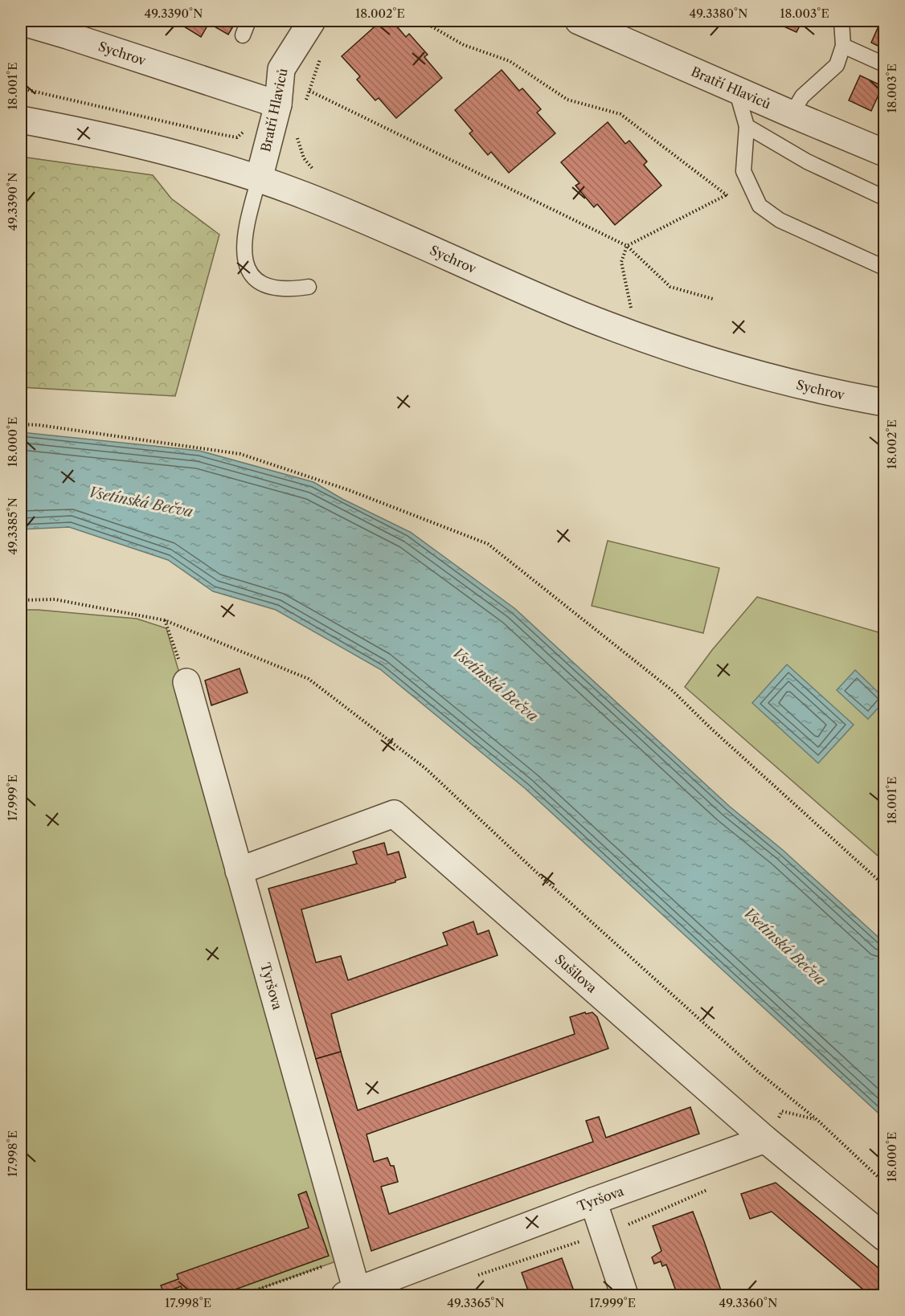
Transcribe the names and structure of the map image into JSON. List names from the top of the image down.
{
  "streets": {
    "street": [
      "Sychrov",
      "Bratří Hlaviců",
      "Sušilova",
      "Tyršova"
    ]
  },
  "crossings": [
    ["Sychrov", "Bratří Hlaviců"],
    ["Sušilova", "Tyršova"]
  ],
  "water": ["Vsetínská Bečva"],
  "coordinates": [
    "49.3390°N",
    "18.002°E",
    "49.3380°N",
    "18.003°E",
    "18.001°E",
    "18.000°E",
    "49.3385°N",
    "17.999°E",
    "17.998°E",
    "49.3365°N",
    "49.3360°N"
  ]
}
